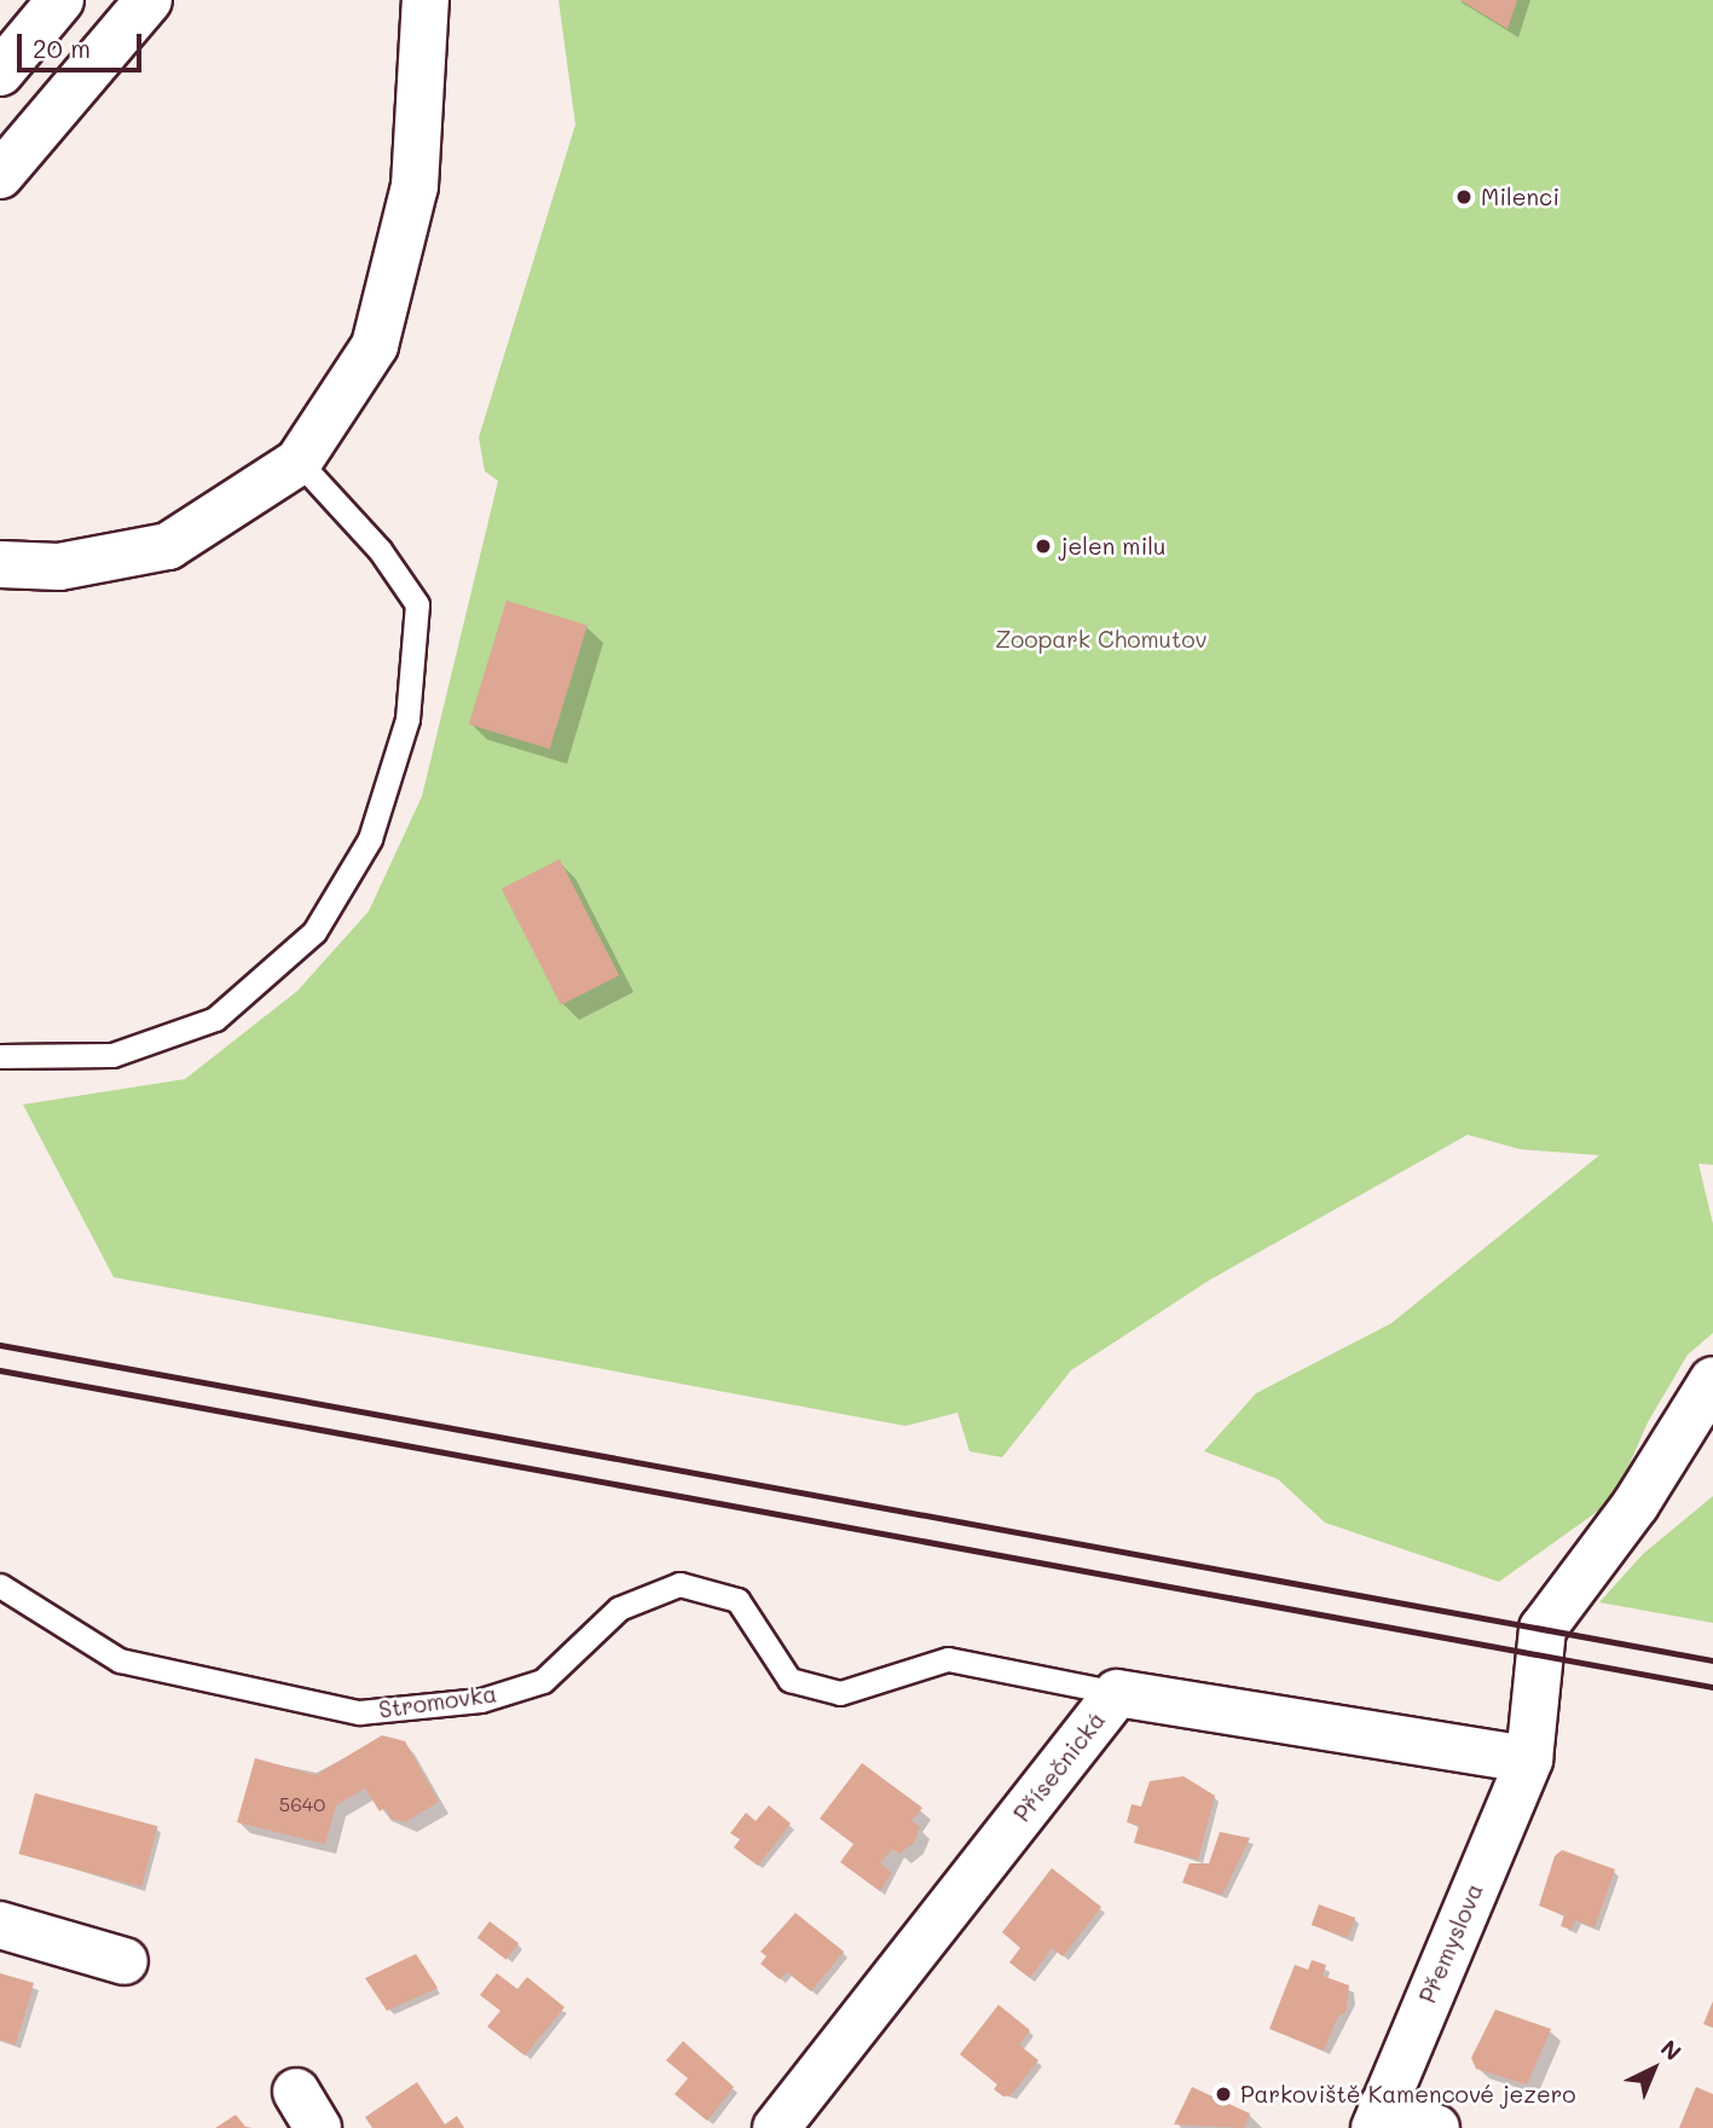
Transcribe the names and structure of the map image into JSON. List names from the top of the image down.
{
  "streets": {
    "main road": ["Přísečnická", "Přemyslova"],
    "lane": ["Stromovka"]
  },
  "crossings": [
    ["Stromovka", "Přísečnická"],
    ["Přísečnická", "Přemyslova"]
  ],
  "parks": ["Zoopark Chomutov"],
  "places": ["Milenci", "jelen milu", "Parkoviště Kamencové jezero"],
  "house_numbers": ["5640"],
  "scale_bar": "20 m",
  "north": "top right"
}
